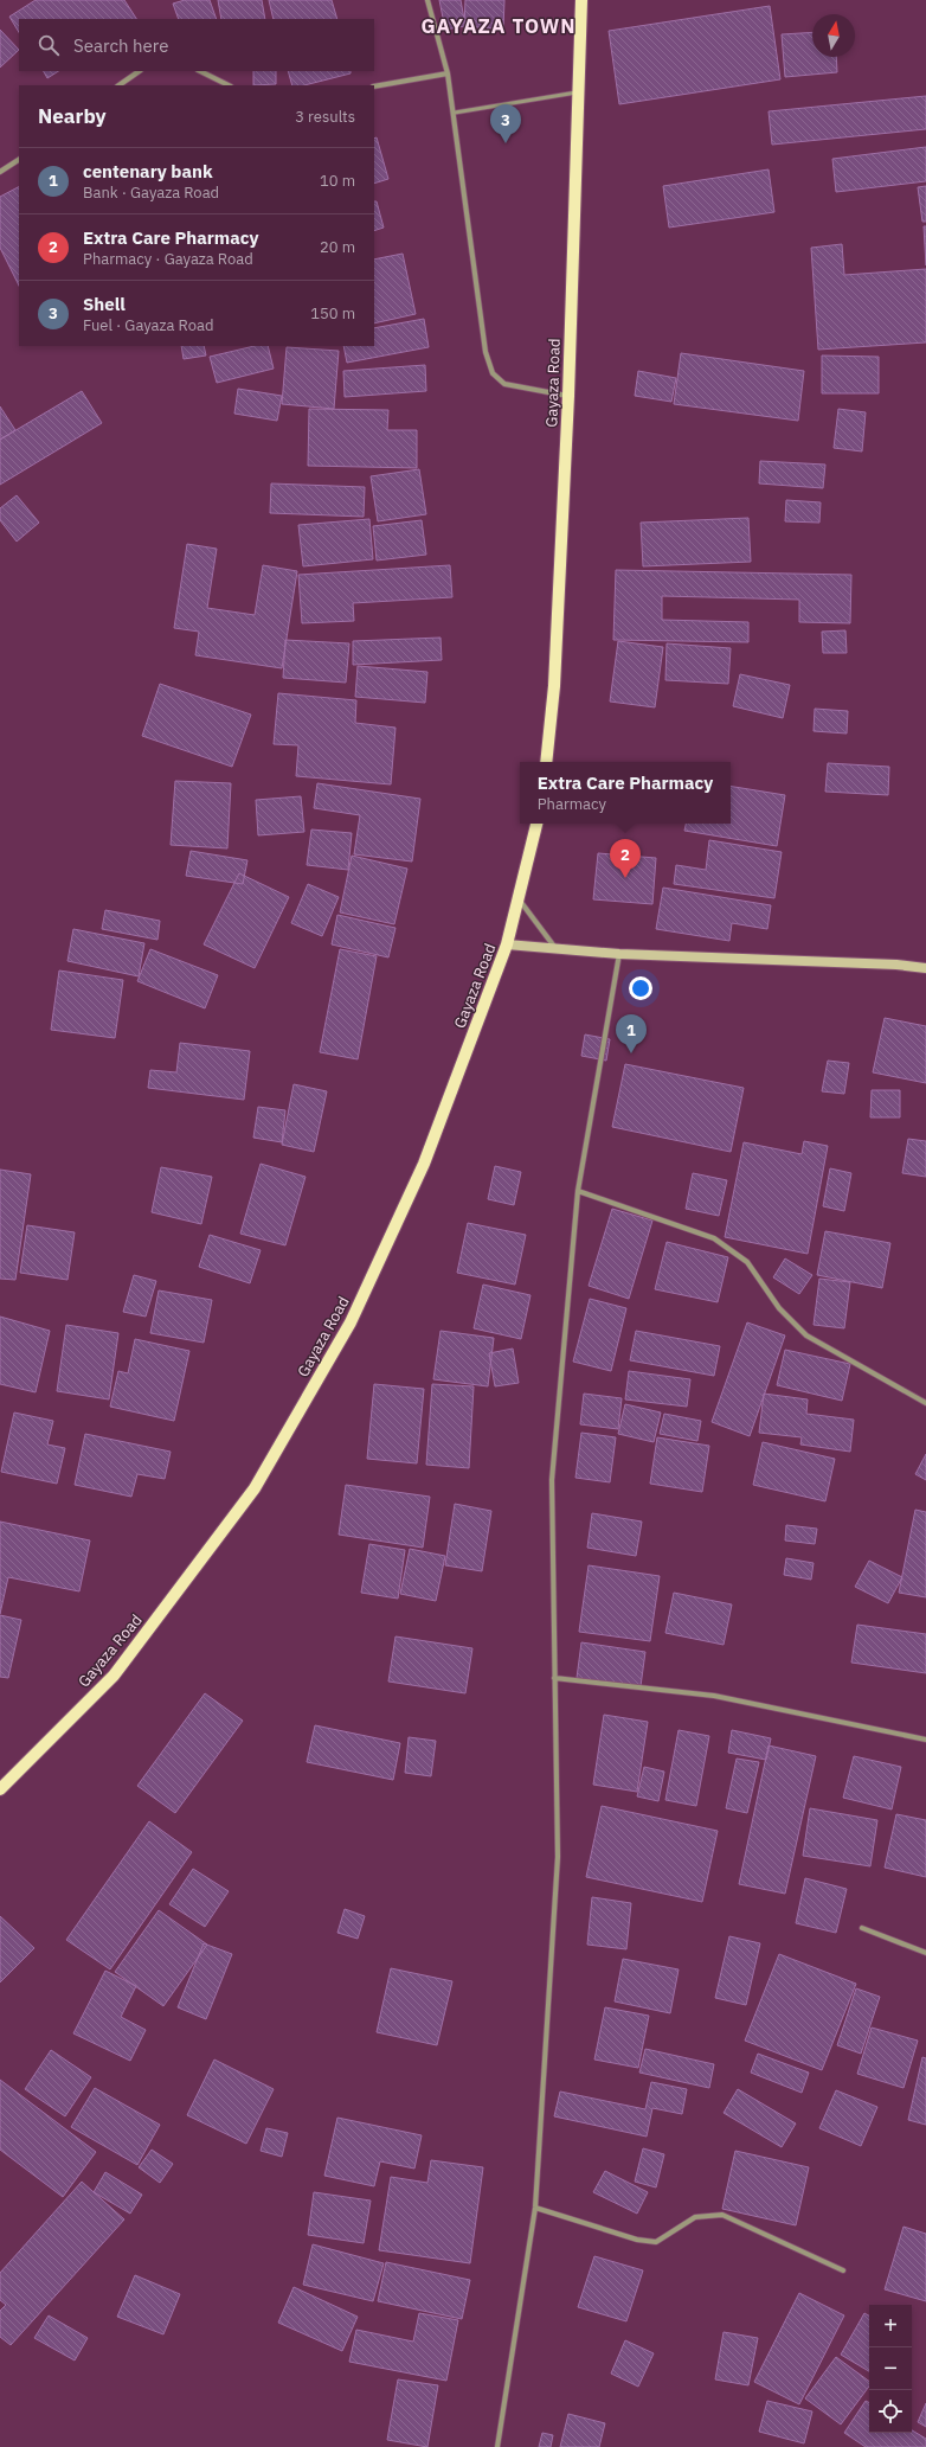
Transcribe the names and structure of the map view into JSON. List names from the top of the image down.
{
  "streets": {
    "main road": ["Gayaza Road"]
  },
  "districts": ["GAYAZA TOWN"],
  "north": "top",
  "page": {
    "search": "Search here",
    "heading": ["Nearby", "3 results"],
    "pins": ["3", "2", "1"],
    "list": [
      {
        "mark": "1",
        "name": "centenary bank",
        "note": "Bank · Gayaza Road",
        "value": "10 m"
      },
      {
        "mark": "2",
        "name": "Extra Care Pharmacy",
        "note": "Pharmacy · Gayaza Road",
        "value": "20 m"
      },
      {
        "mark": "3",
        "name": "Shell",
        "note": "Fuel · Gayaza Road",
        "value": "150 m"
      }
    ],
    "popup": ["Extra Care Pharmacy", "Pharmacy"],
    "map_buttons": ["+", "−"]
  }
}
